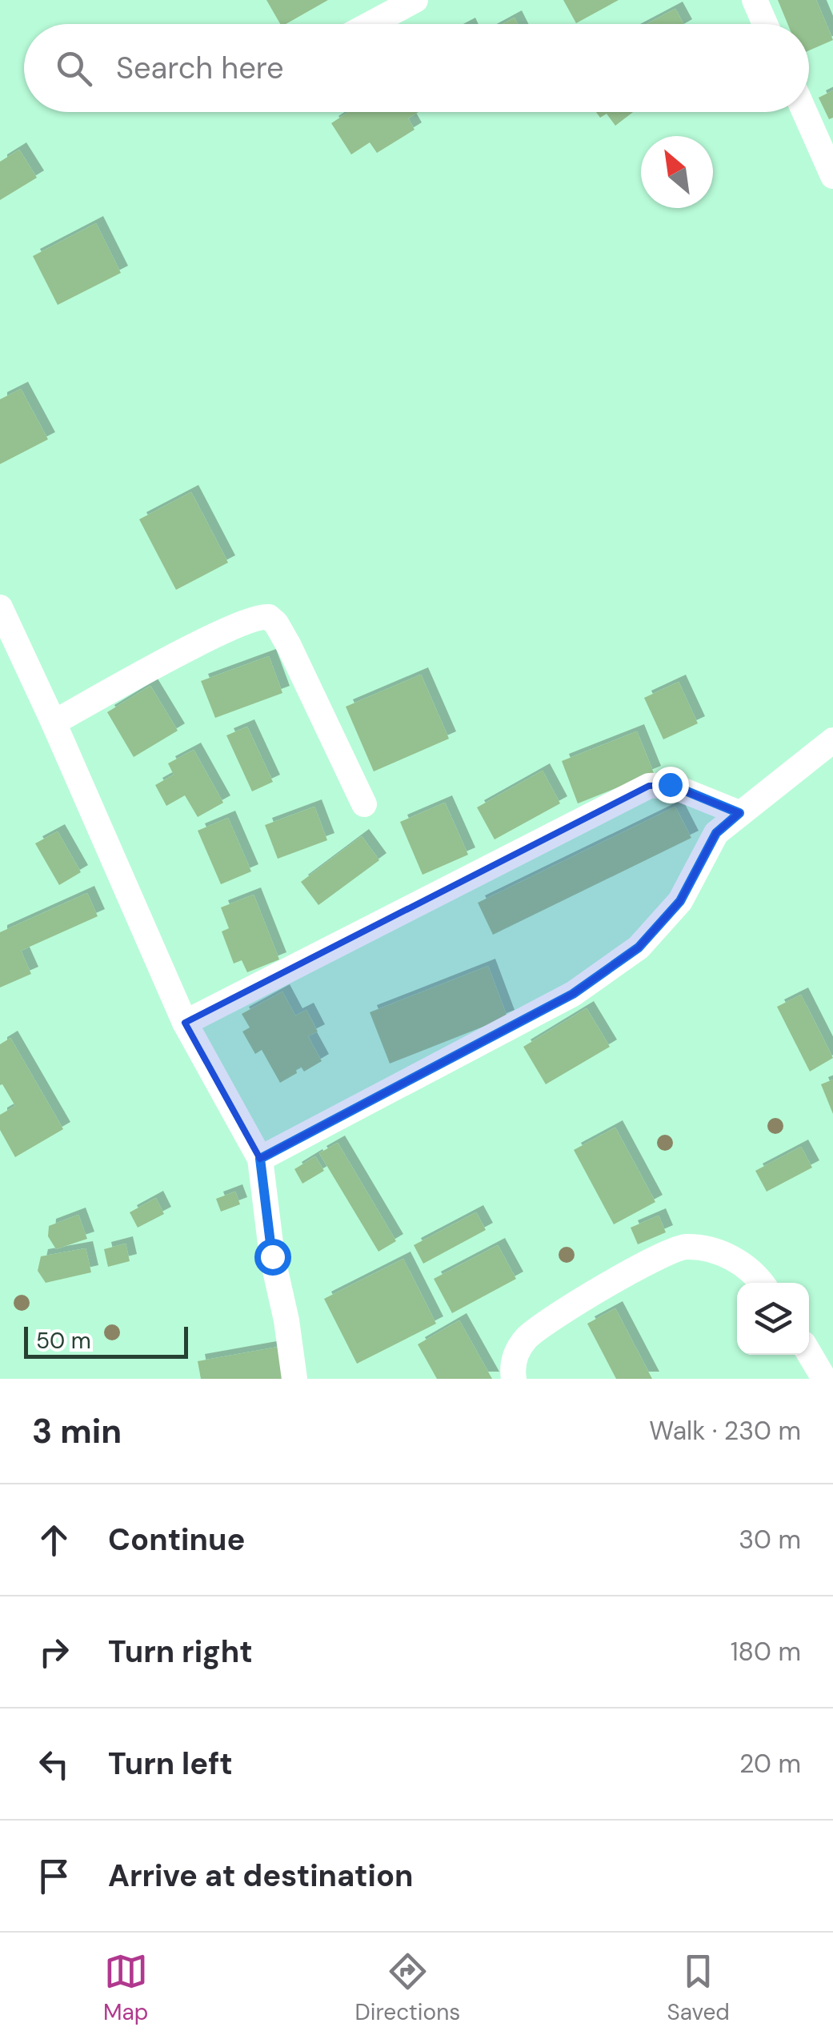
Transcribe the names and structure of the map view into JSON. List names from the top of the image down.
{
  "scale_bar": "50 m",
  "north": "top left",
  "page": {
    "search": "Search here",
    "scale": "50 m",
    "heading": ["3 min", "Walk · 230 m"],
    "list": [
      ["Continue", "30 m"],
      ["Turn right", "180 m"],
      ["Turn left", "20 m"],
      "Arrive at destination"
    ],
    "nav": ["Map", "Directions", "Saved"]
  }
}
